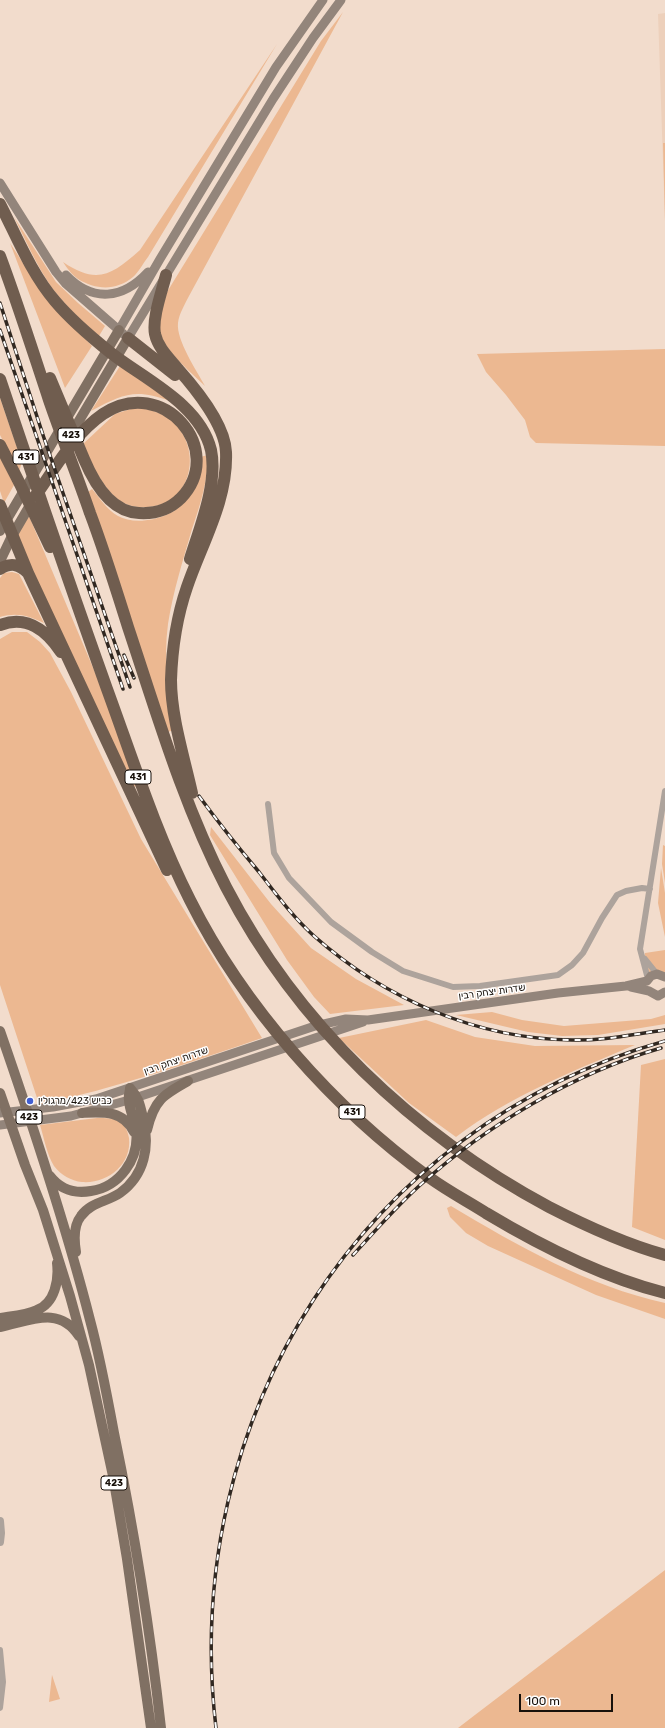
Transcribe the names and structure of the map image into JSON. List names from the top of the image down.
{
  "streets": {
    "highway": ["431"],
    "main road": ["423", "שדרות יצחק רבין"]
  },
  "places": ["כביש 423/מרגולין"],
  "scale_bar": "100 m"
}
